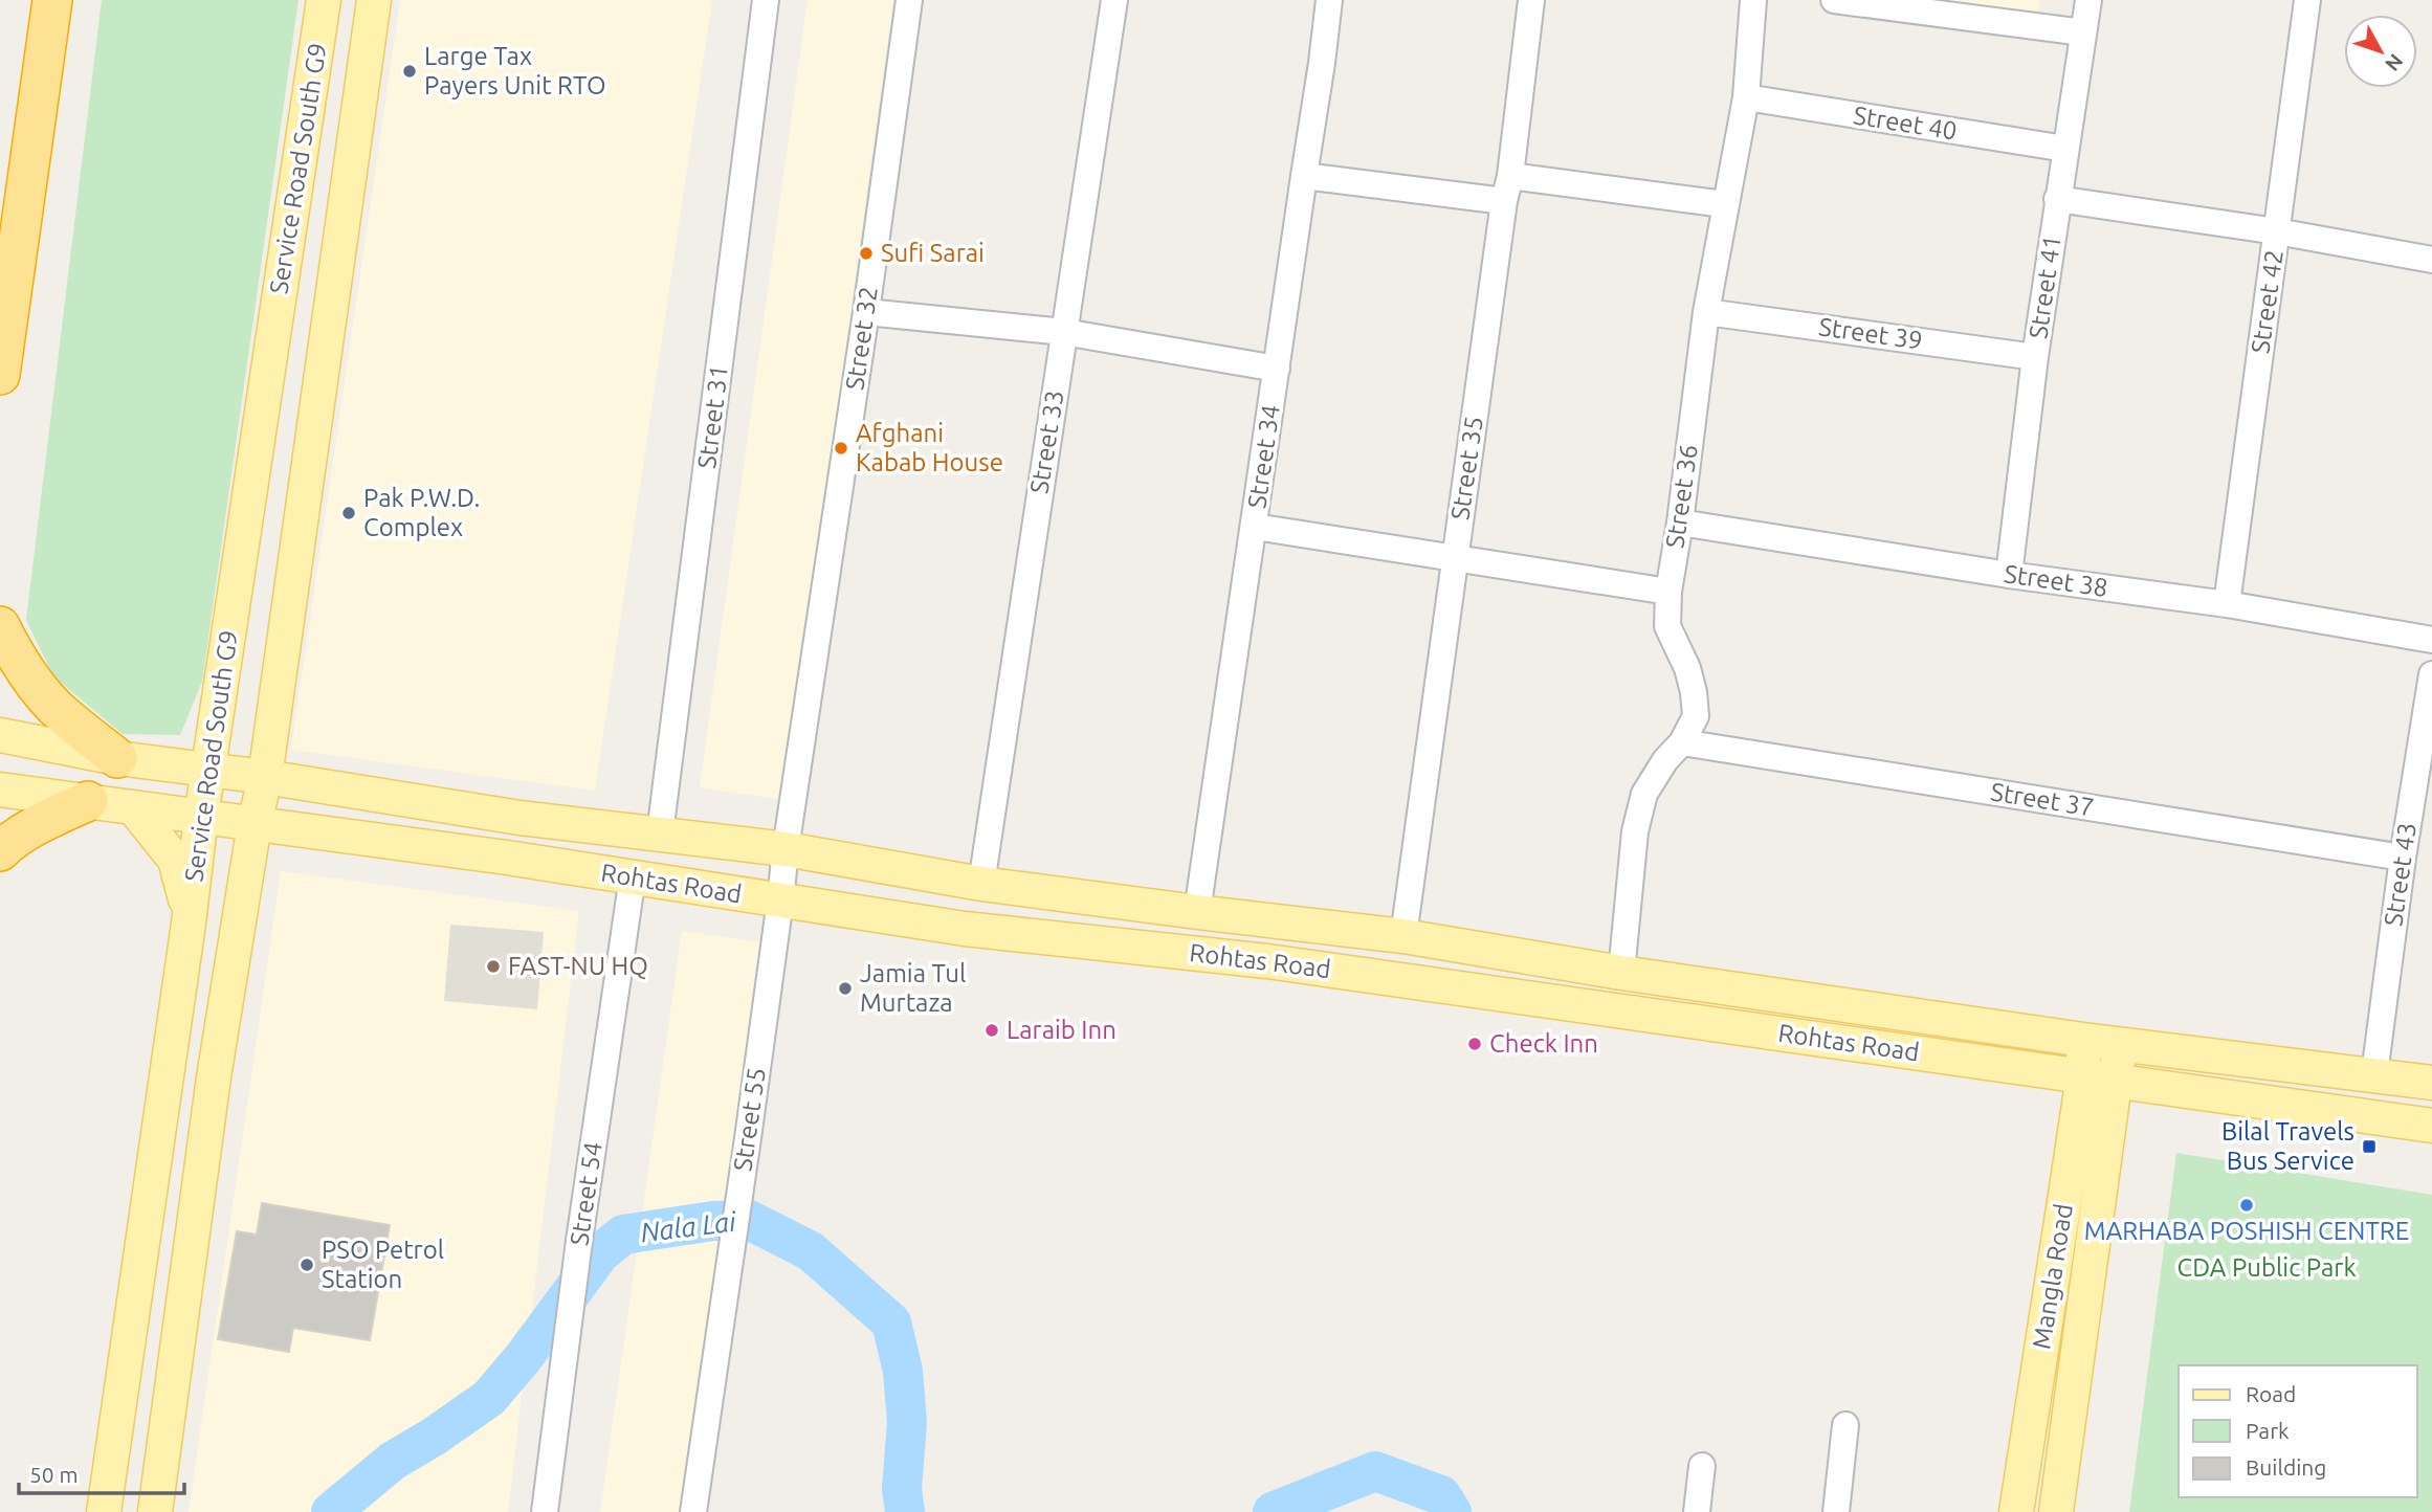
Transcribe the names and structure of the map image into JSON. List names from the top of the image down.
{
  "streets": {
    "main road": ["Service Road South G9", "Rohtas Road", "Mangla Road"],
    "street": [
      "Street 40",
      "Street 41",
      "Street 42",
      "Street 39",
      "Street 32",
      "Street 31",
      "Street 33",
      "Street 34",
      "Street 35",
      "Street 36",
      "Street 38",
      "Street 37",
      "Street 43",
      "Street 55",
      "Street 54"
    ]
  },
  "crossings": [
    ["Street 40", "Street 41"],
    ["Street 40", "Street 36"],
    ["Service Road South G9", "Rohtas Road"],
    ["Street 41", "Street 39"],
    ["Street 41", "Street 38"],
    ["Street 42", "Street 38"],
    ["Street 39", "Street 36"],
    ["Street 32", "Rohtas Road"],
    ["Street 32", "Street 55"],
    ["Street 31", "Rohtas Road"],
    ["Street 33", "Rohtas Road"],
    ["Street 34", "Rohtas Road"],
    ["Street 35", "Rohtas Road"],
    ["Street 36", "Street 38"],
    ["Street 36", "Street 37"],
    ["Street 36", "Rohtas Road"],
    ["Street 37", "Street 43"],
    ["Street 43", "Rohtas Road"],
    ["Rohtas Road", "Street 55"],
    ["Rohtas Road", "Street 54"],
    ["Rohtas Road", "Mangla Road"]
  ],
  "water": ["Nala Lai"],
  "parks": ["CDA Public Park"],
  "places": {
    "other": [
      "Large Tax Payers Unit RTO",
      "Sufi Sarai",
      "Afghani Kabab House",
      "Pak P.W.D. Complex",
      "FAST-NU HQ",
      "Jamia Tul Murtaza",
      "Laraib Inn",
      "Check Inn",
      "MARHABA POSHISH CENTRE",
      "PSO Petrol Station"
    ],
    "transit": ["Bilal Travels Bus Service"]
  },
  "legend": ["Road", "Park", "Building"],
  "scale_bar": "50 m",
  "north": "bottom right"
}
